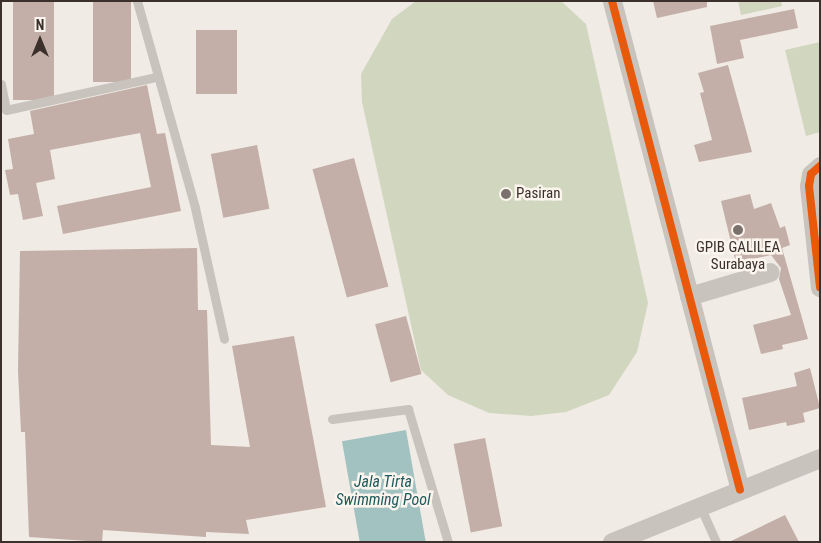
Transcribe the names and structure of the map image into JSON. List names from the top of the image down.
{
  "water": ["Jala Tirta Swimming Pool"],
  "places": ["Pasiran", "GPIB GALILEA Surabaya"],
  "north": "top"
}
